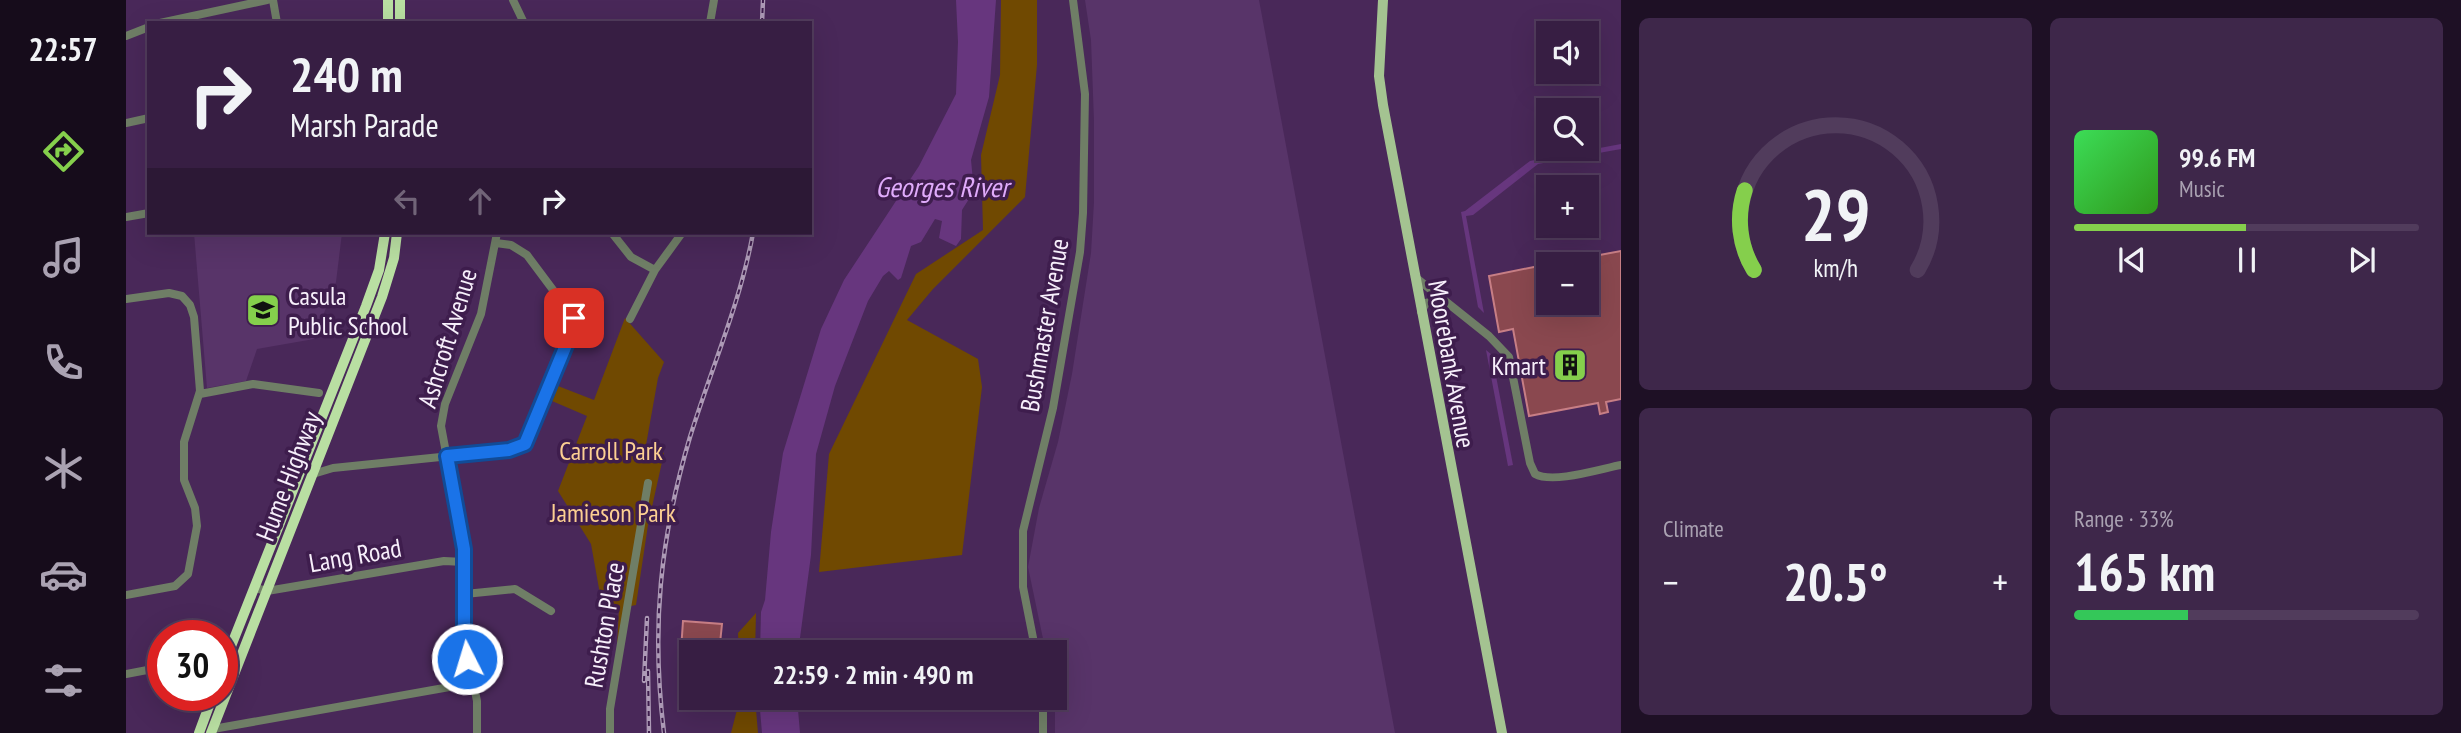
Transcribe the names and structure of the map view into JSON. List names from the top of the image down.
{
  "streets": {
    "highway": ["Hume Highway"],
    "main road": ["Moorebank Avenue"],
    "street": [
      "Bushmaster Avenue",
      "Ashcroft Avenue",
      "Lang Road",
      "Rushton Place"
    ]
  },
  "crossings": [
    ["Ashcroft Avenue", "Lang Road"],
    ["Hume Highway", "Lang Road"]
  ],
  "water": ["Georges River"],
  "parks": ["Carroll Park", "Jamieson Park"],
  "places": {
    "school or university": ["Casula Public School"],
    "building": ["Kmart"]
  },
  "page": {
    "tabs": "22:57",
    "map_buttons": ["+", "−"],
    "turn": ["240 m", "Marsh Parade"],
    "song": ["99.6 FM", "Music"],
    "tile": [
      "Climate",
      ["Range · 33%", "165 km"]
    ],
    "heat": ["−", "20.5°", "+"],
    "limit": "30",
    "trip": "22:59 · 2 min · 490 m",
    "gauge": ["29", "km/h"]
  }
}
